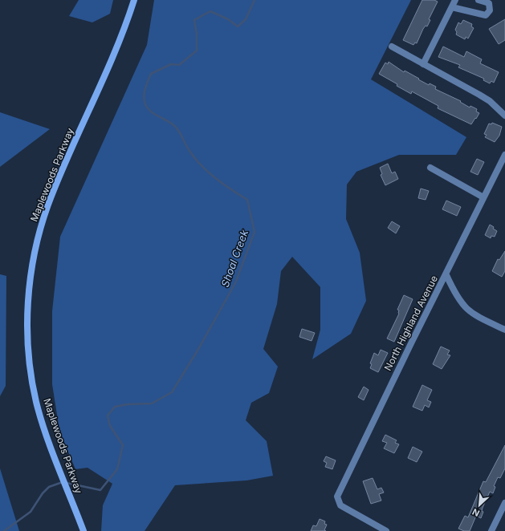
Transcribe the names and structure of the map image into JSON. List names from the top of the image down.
{
  "streets": {
    "main road": ["Maplewoods Parkway"],
    "street": ["North Highland Avenue"]
  },
  "water": ["Shoal Creek"],
  "north": "bottom left"
}
